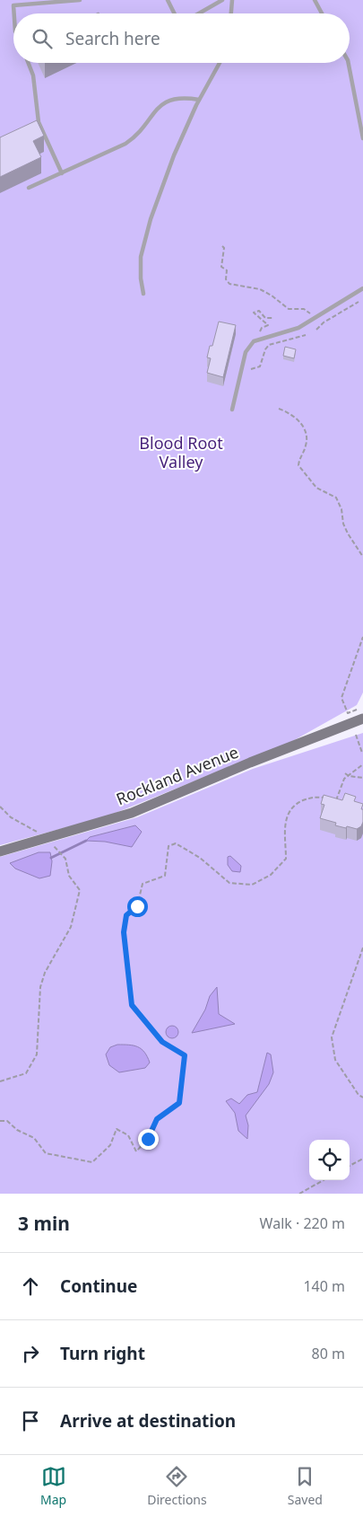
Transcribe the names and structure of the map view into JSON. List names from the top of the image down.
{
  "streets": {
    "street": ["Rockland Avenue"]
  },
  "parks": ["Blood Root Valley"],
  "page": {
    "search": "Search here",
    "heading": ["3 min", "Walk · 220 m"],
    "list": [
      ["Continue", "140 m"],
      ["Turn right", "80 m"],
      "Arrive at destination"
    ],
    "nav": ["Map", "Directions", "Saved"]
  }
}
